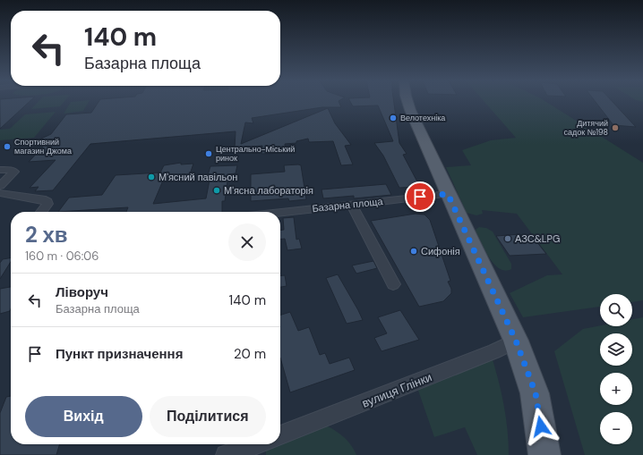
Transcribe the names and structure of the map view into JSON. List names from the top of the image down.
{
  "streets": {
    "street": ["Базарна площа", "вулиця Глінки"]
  },
  "places": [
    "Велотехніка",
    "Дитячий садок №198",
    "Спортивний магазин Джома",
    "Центрально-Міський ринок",
    "М'ясний павільон",
    "М'ясна лабораторія",
    "АЗС&LPG",
    "Сифонія"
  ],
  "page": {
    "turn": ["140 m", "Базарна площа"],
    "heading": ["2 хв", "160 m · 06:06"],
    "list": [
      {
        "name": "Ліворуч",
        "note": "Базарна площа",
        "value": "140 m"
      },
      {
        "name": "Пункт призначення",
        "value": "20 m"
      }
    ],
    "map_buttons": ["+", "−"],
    "buttons": ["Вихід", "Поділитися"]
  }
}
